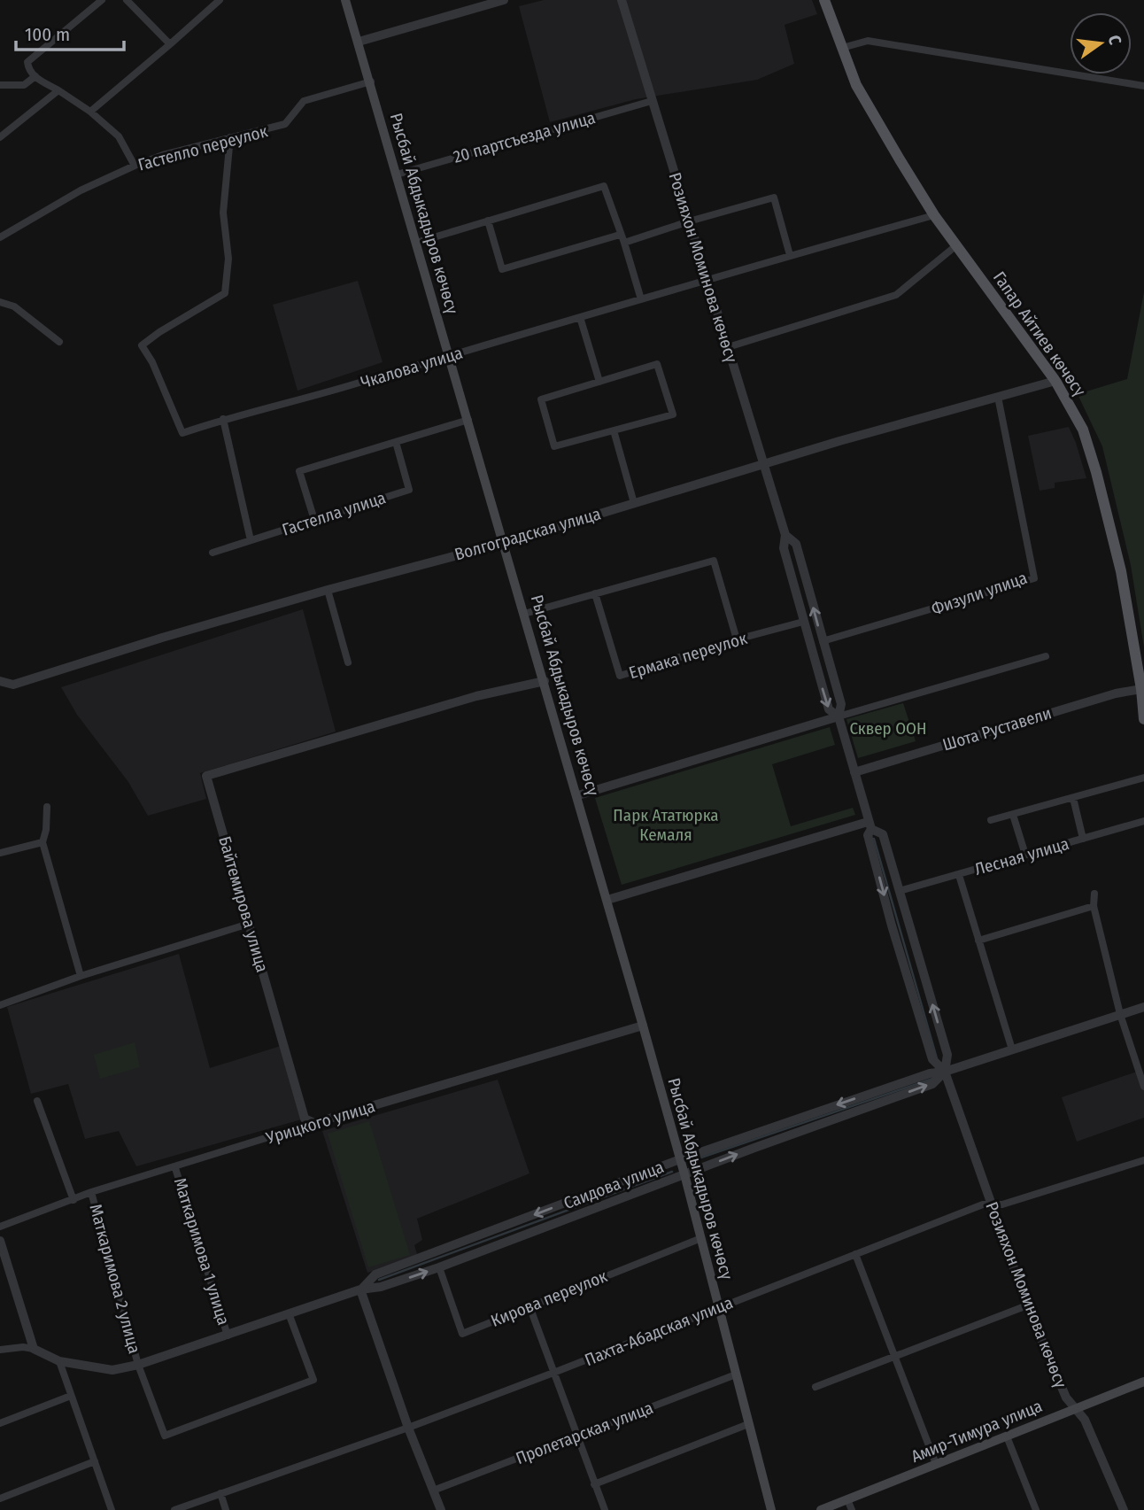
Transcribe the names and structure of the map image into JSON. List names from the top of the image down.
{
  "streets": {
    "main road": ["Рысбай Абдыкадыров көчөсү", "Гапар Айтиев көчөсү", "Амир-Тимура улица"],
    "street": [
      "20 партсъезда улица",
      "Гастелло переулок",
      "Розияхон Моминова көчөсү",
      "Чкалова улица",
      "Гастелла улица",
      "Волгоградская улица",
      "Физули улица",
      "Ермака переулок",
      "Шота Руставели",
      "Лесная улица",
      "Байтемирова улица",
      "Урицкого улица",
      "Саидова улица",
      "Маткаримова 1 улица",
      "Маткаримова 2 улица",
      "Кирова переулок",
      "Пахта-Абадская улица",
      "Пролетарская улица"
    ]
  },
  "crossings": [
    ["20 партсъезда улица", "Рысбай Абдыкадыров көчөсү"],
    ["20 партсъезда улица", "Розияхон Моминова көчөсү"],
    ["Гастелло переулок", "Рысбай Абдыкадыров көчөсү"],
    ["Гастелло переулок", "Чкалова улица"],
    ["Рысбай Абдыкадыров көчөсү", "Чкалова улица"],
    ["Рысбай Абдыкадыров көчөсү", "Волгоградская улица"],
    ["Рысбай Абдыкадыров көчөсү", "Байтемирова улица"],
    ["Рысбай Абдыкадыров көчөсү", "Урицкого улица"],
    ["Рысбай Абдыкадыров көчөсү", "Саидова улица"],
    ["Рысбай Абдыкадыров көчөсү", "Кирова переулок"],
    ["Рысбай Абдыкадыров көчөсү", "Пахта-Абадская улица"],
    ["Рысбай Абдыкадыров көчөсү", "Пролетарская улица"],
    ["Розияхон Моминова көчөсү", "Чкалова улица"],
    ["Розияхон Моминова көчөсү", "Волгоградская улица"],
    ["Розияхон Моминова көчөсү", "Физули улица"],
    ["Розияхон Моминова көчөсү", "Ермака переулок"],
    ["Розияхон Моминова көчөсү", "Шота Руставели"],
    ["Розияхон Моминова көчөсү", "Лесная улица"],
    ["Розияхон Моминова көчөсү", "Саидова улица"],
    ["Розияхон Моминова көчөсү", "Пахта-Абадская улица"],
    ["Розияхон Моминова көчөсү", "Амир-Тимура улица"],
    ["Гапар Айтиев көчөсү", "Чкалова улица"],
    ["Гапар Айтиев көчөсү", "Волгоградская улица"],
    ["Гапар Айтиев көчөсү", "Шота Руставели"],
    ["Волгоградская улица", "Физули улица"],
    ["Байтемирова улица", "Урицкого улица"],
    ["Урицкого улица", "Маткаримова 1 улица"],
    ["Урицкого улица", "Маткаримова 2 улица"],
    ["Саидова улица", "Маткаримова 1 улица"],
    ["Саидова улица", "Маткаримова 2 улица"],
    ["Саидова улица", "Кирова переулок"]
  ],
  "parks": ["Сквер ООН", "Парк Ататюрка Кемаля"],
  "scale_bar": "100 m",
  "north": "right"
}
